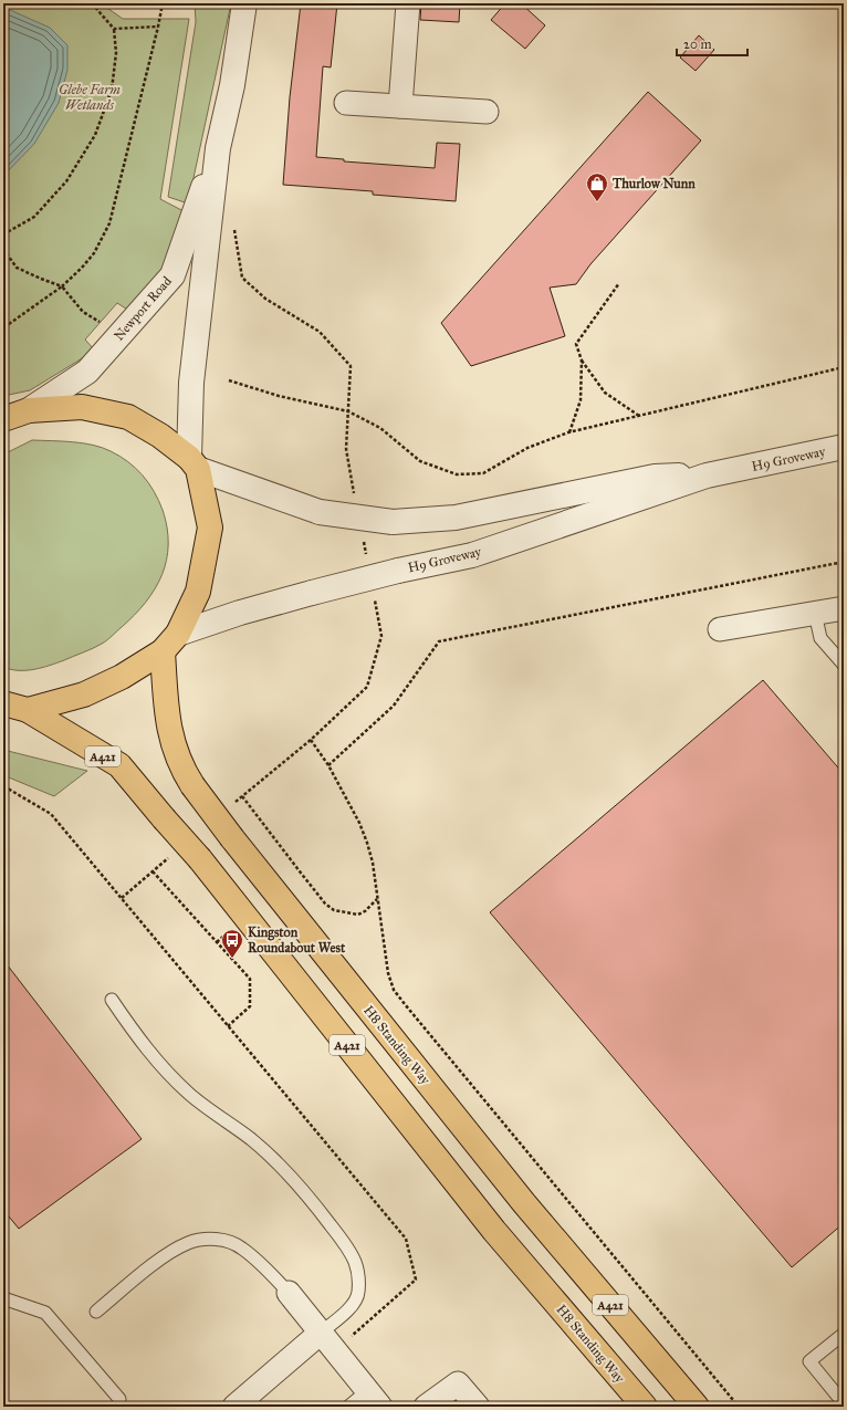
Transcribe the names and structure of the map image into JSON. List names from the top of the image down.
{
  "streets": {
    "highway": ["A421", "H8 Standing Way"],
    "street": ["Newport Road", "H9 Groveway"]
  },
  "crossings": [
    ["Newport Road", "H9 Groveway"]
  ],
  "parks": ["Glebe Farm Wetlands"],
  "places": {
    "shop": ["Thurlow Nunn"],
    "bus stop": ["Kingston Roundabout West"]
  },
  "scale_bar": "20 m"
}
